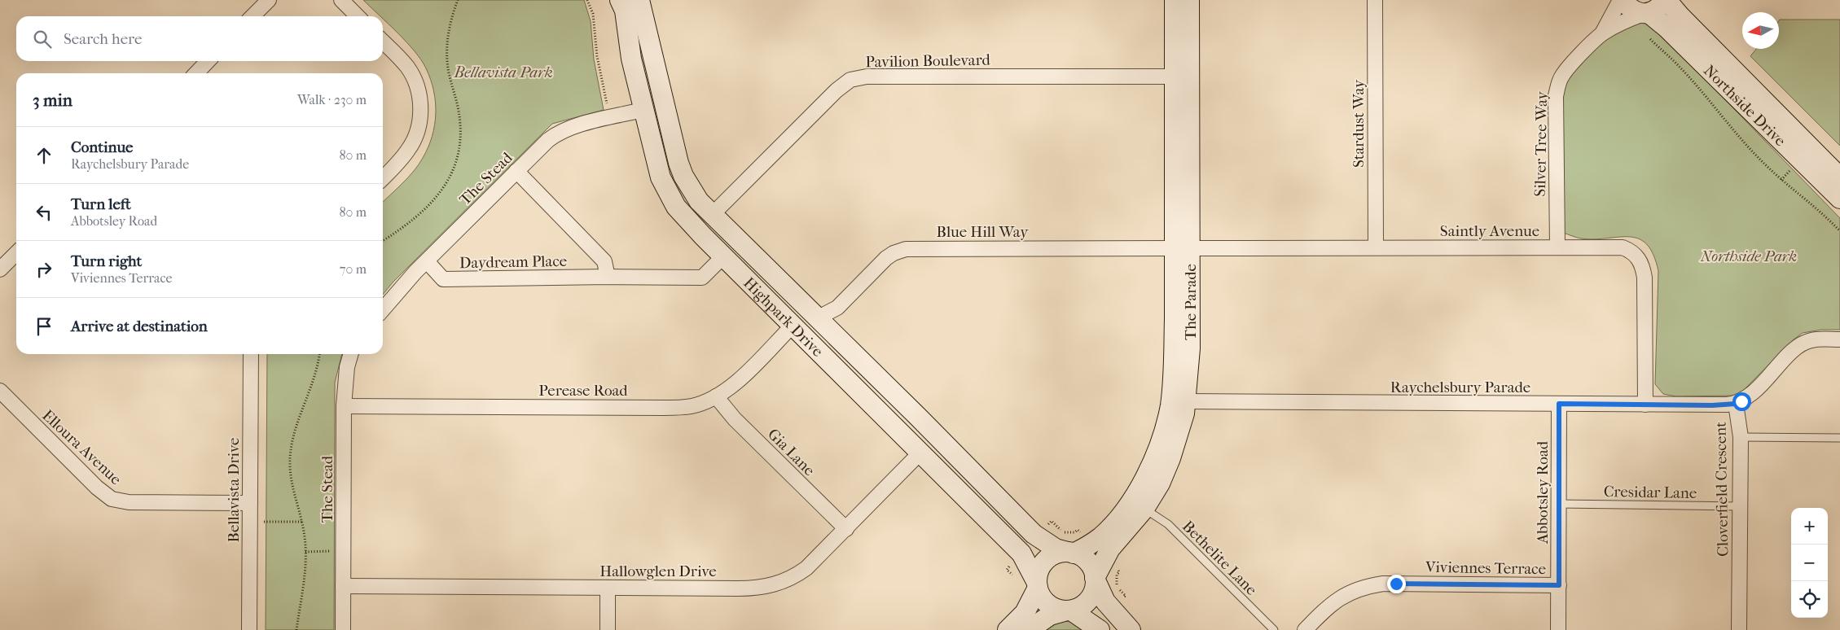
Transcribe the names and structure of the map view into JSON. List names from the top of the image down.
{
  "streets": {
    "street": [
      "Pavilion Boulevard",
      "Northside Drive",
      "Stardust Way",
      "Silver Tree Way",
      "The Stead",
      "Saintly Avenue",
      "Blue Hill Way",
      "Daydream Place",
      "The Parade",
      "Highpark Drive",
      "Raychelsbury Parade",
      "Perease Road",
      "Elloura Avenue",
      "Gia Lane",
      "Cloverfield Crescent",
      "Bellavista Drive",
      "Abbotsley Road",
      "Viviennes Terrace",
      "Hallowglen Drive"
    ],
    "lane": ["Cresidar Lane", "Bethelite Lane"]
  },
  "crossings": [
    ["Pavilion Boulevard", "The Parade"],
    ["Pavilion Boulevard", "Highpark Drive"],
    ["Northside Drive", "Silver Tree Way"],
    ["Stardust Way", "Saintly Avenue"],
    ["Silver Tree Way", "Saintly Avenue"],
    ["The Stead", "Daydream Place"],
    ["The Stead", "Highpark Drive"],
    ["The Stead", "Perease Road"],
    ["The Stead", "Hallowglen Drive"],
    ["Saintly Avenue", "Blue Hill Way"],
    ["Saintly Avenue", "The Parade"],
    ["Saintly Avenue", "Raychelsbury Parade"],
    ["Blue Hill Way", "The Parade"],
    ["Blue Hill Way", "Highpark Drive"],
    ["Daydream Place", "Highpark Drive"],
    ["The Parade", "Highpark Drive"],
    ["The Parade", "Raychelsbury Parade"],
    ["The Parade", "Bethelite Lane"],
    ["Highpark Drive", "Perease Road"],
    ["Highpark Drive", "Hallowglen Drive"],
    ["Raychelsbury Parade", "Cloverfield Crescent"],
    ["Raychelsbury Parade", "Abbotsley Road"],
    ["Perease Road", "Gia Lane"],
    ["Elloura Avenue", "Bellavista Drive"],
    ["Gia Lane", "Hallowglen Drive"],
    ["Cloverfield Crescent", "Cresidar Lane"],
    ["Cresidar Lane", "Abbotsley Road"],
    ["Abbotsley Road", "Viviennes Terrace"]
  ],
  "parks": ["Bellavista Park", "Northside Park"],
  "north": "left",
  "page": {
    "search": "Search here",
    "heading": ["3 min", "Walk · 230 m"],
    "list": [
      ["Continue", "Raychelsbury Parade", "80 m"],
      ["Turn left", "Abbotsley Road", "80 m"],
      ["Turn right", "Viviennes Terrace", "70 m"],
      "Arrive at destination"
    ],
    "map_buttons": ["+", "−"]
  }
}
